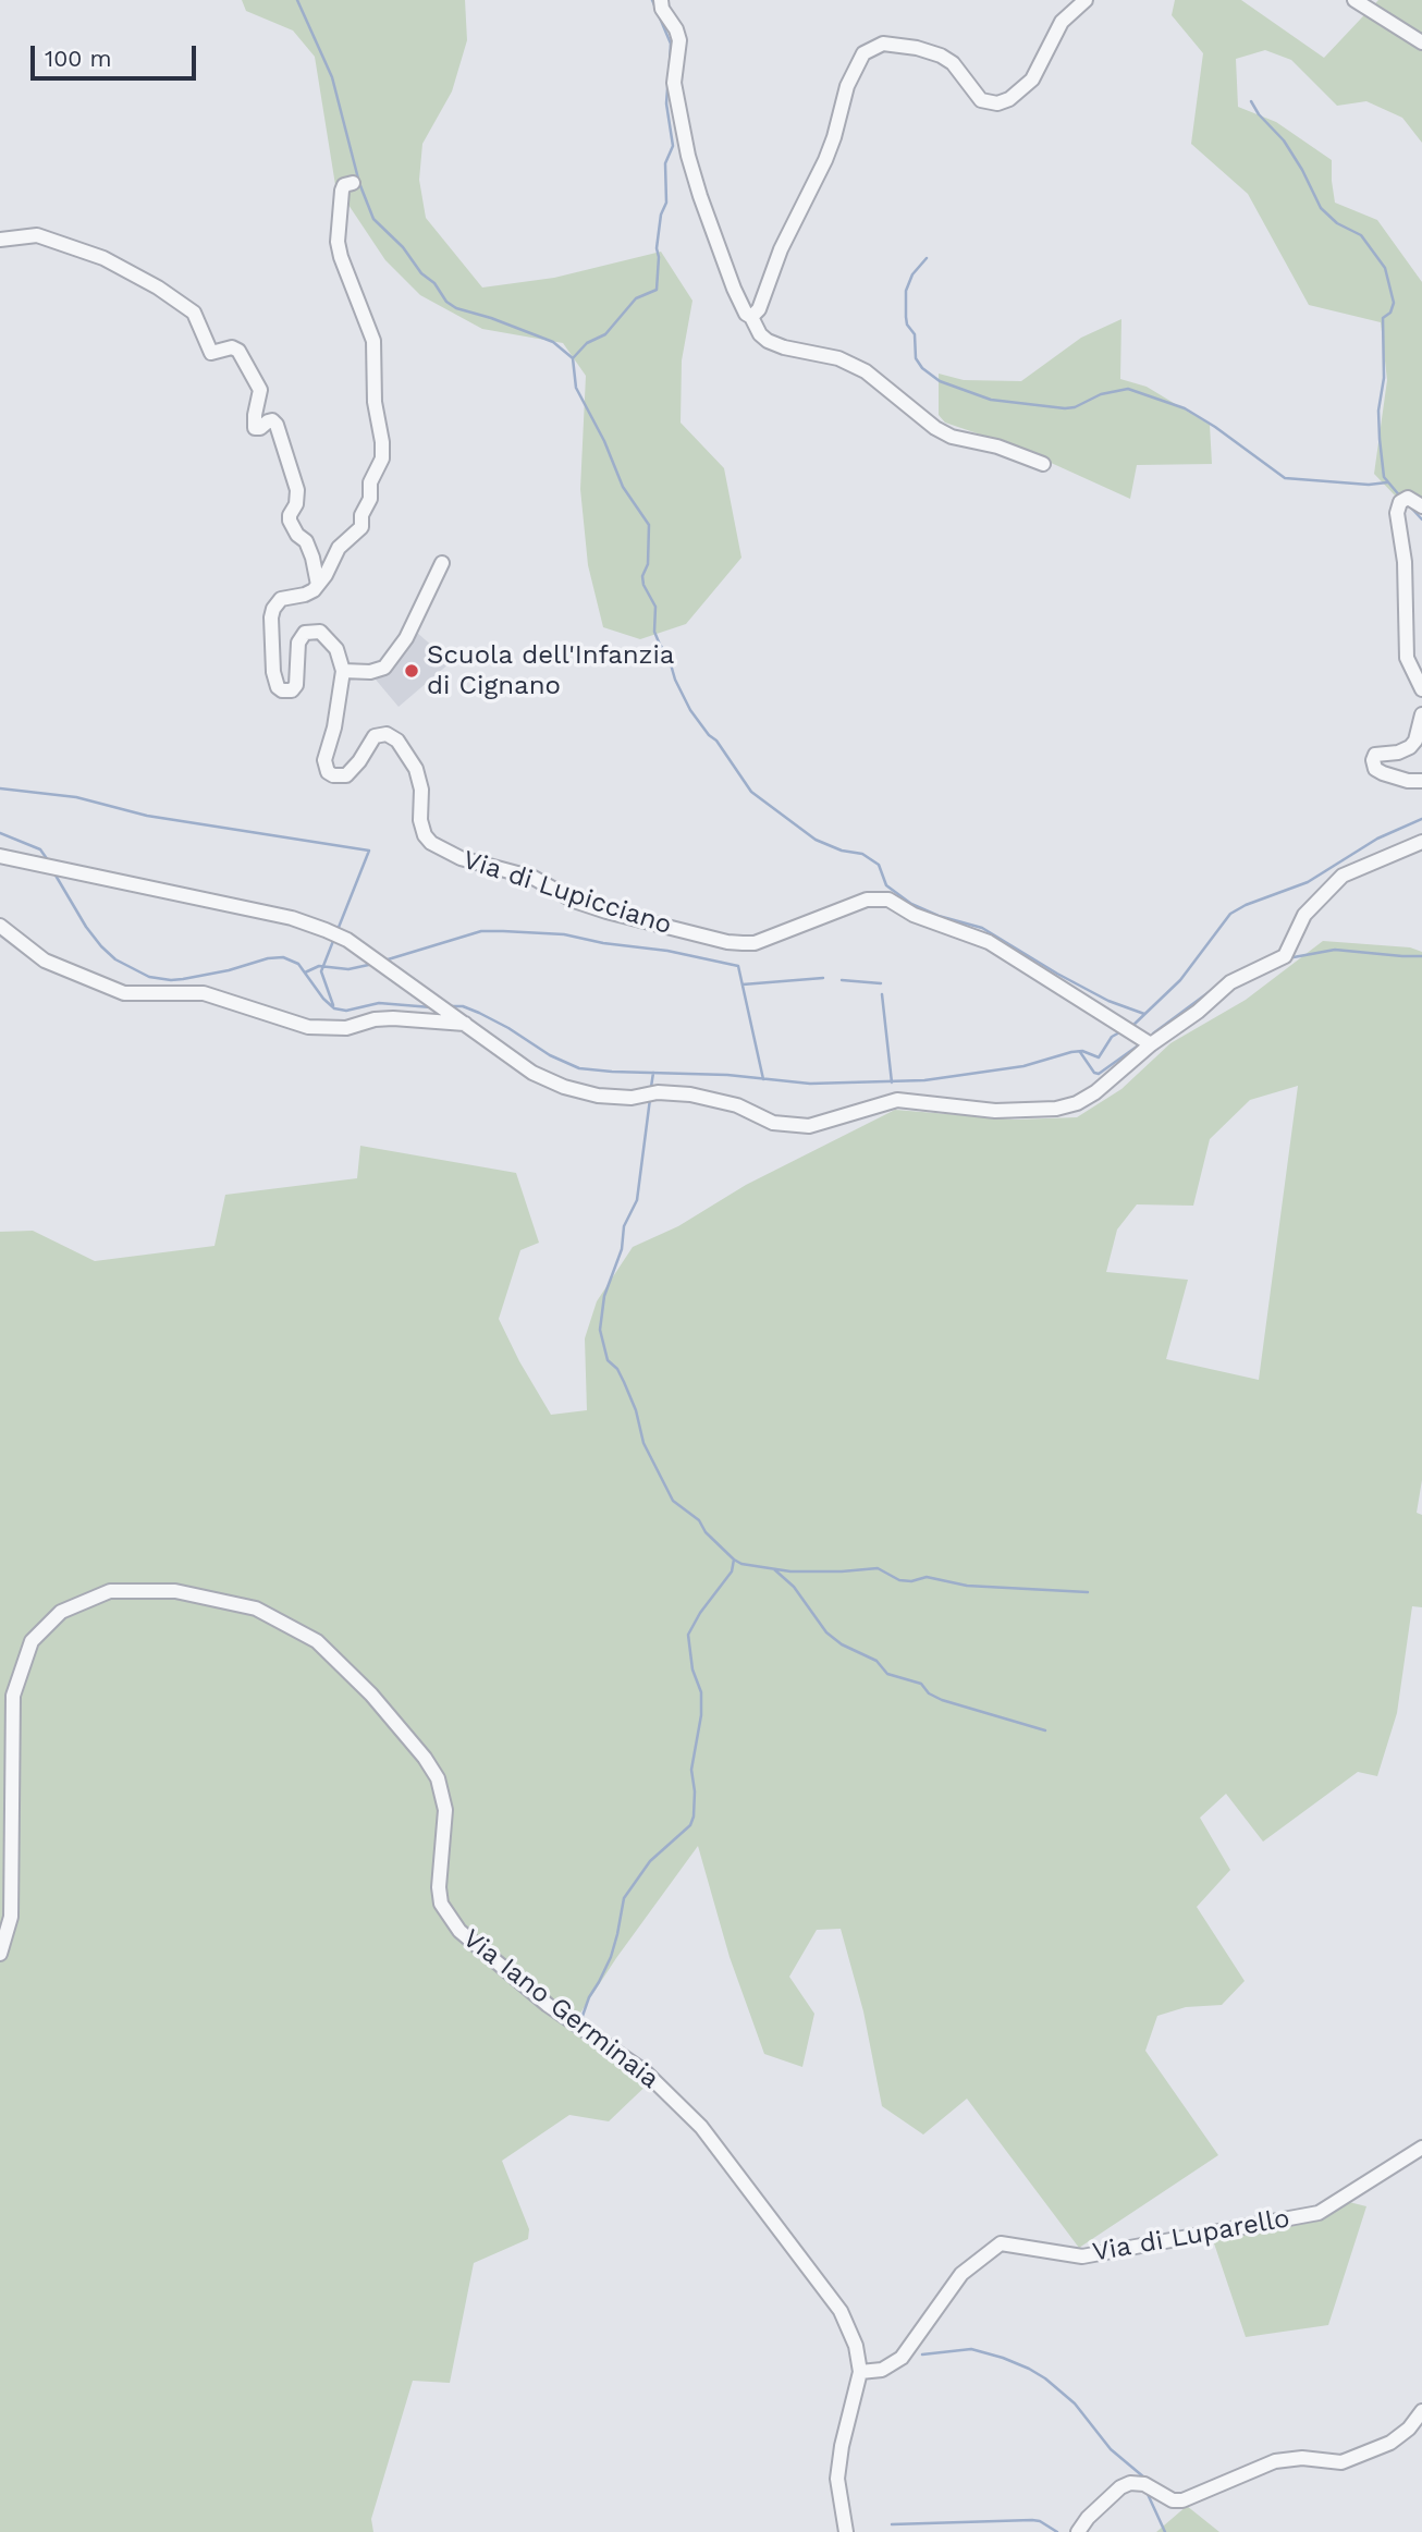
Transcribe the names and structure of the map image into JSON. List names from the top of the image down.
{
  "streets": {
    "street": ["Via di Lupicciano", "Via Iano Germinaia", "Via di Luparello"]
  },
  "crossings": [
    ["Via Iano Germinaia", "Via di Luparello"]
  ],
  "places": ["Scuola dell'Infanzia di Cignano"],
  "scale_bar": "100 m"
}
